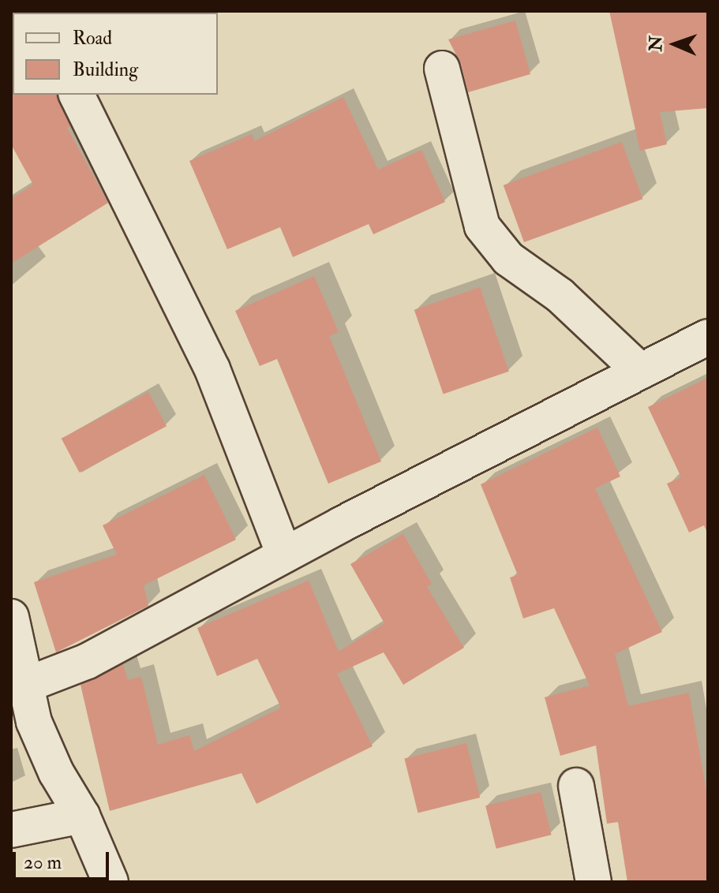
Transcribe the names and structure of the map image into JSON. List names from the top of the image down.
{
  "legend": ["Road", "Building"],
  "scale_bar": "20 m",
  "north": "left"
}
